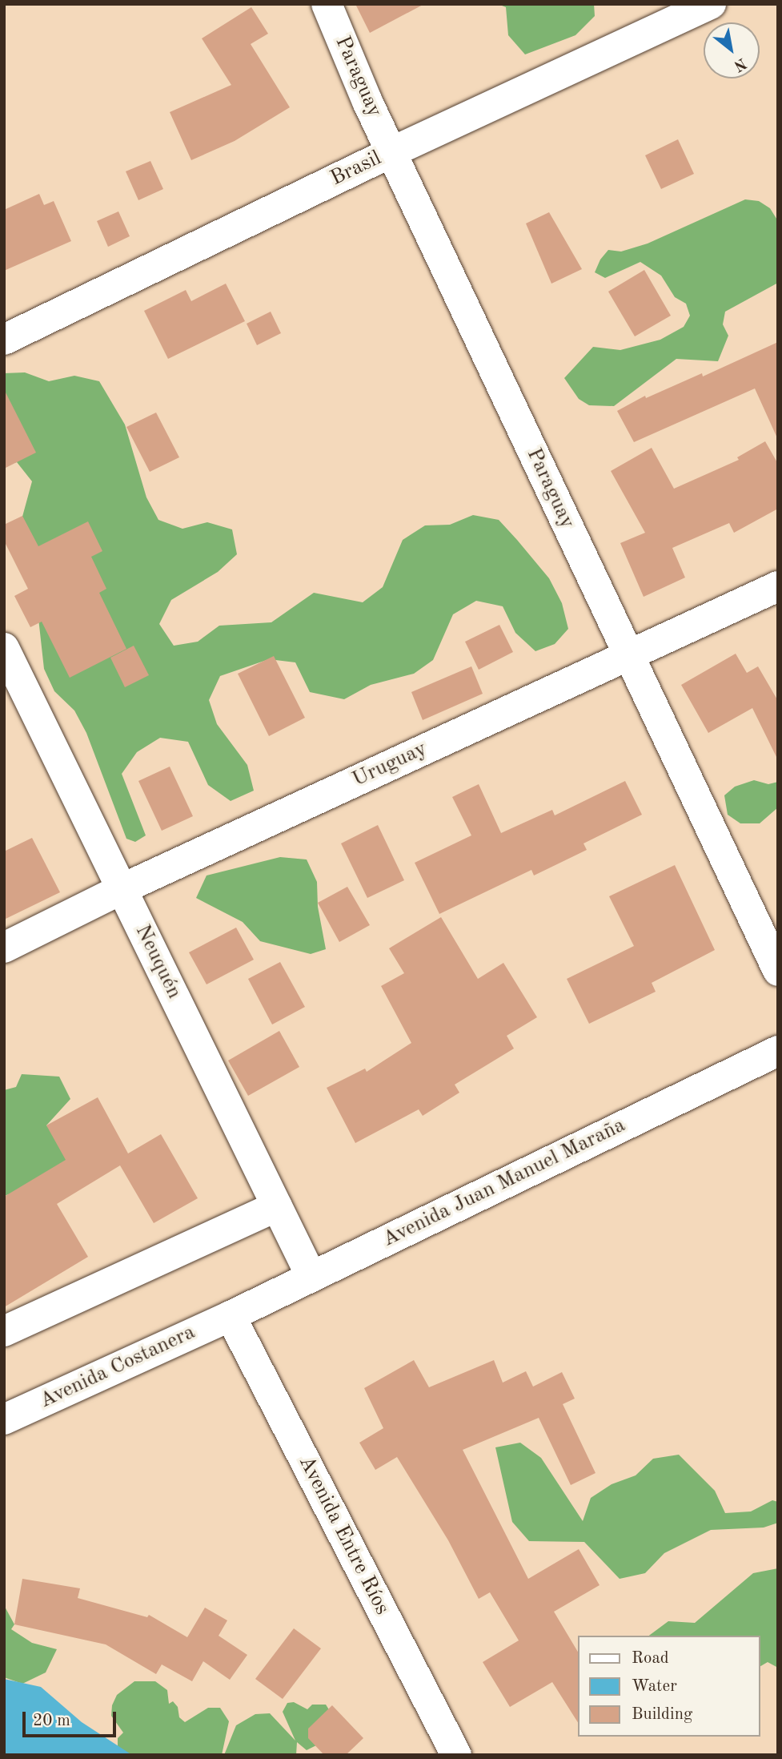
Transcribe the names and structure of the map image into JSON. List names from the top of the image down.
{
  "streets": {
    "street": [
      "Paraguay",
      "Brasil",
      "Uruguay",
      "Neuquén",
      "Avenida Juan Manuel Maraña",
      "Avenida Costanera",
      "Avenida Entre Ríos"
    ]
  },
  "crossings": [
    ["Paraguay", "Brasil"],
    ["Paraguay", "Uruguay"],
    ["Uruguay", "Neuquén"],
    ["Neuquén", "Avenida Juan Manuel Maraña"],
    ["Avenida Juan Manuel Maraña", "Avenida Costanera"],
    ["Avenida Juan Manuel Maraña", "Avenida Entre Ríos"],
    ["Avenida Costanera", "Avenida Entre Ríos"]
  ],
  "legend": ["Road", "Water", "Building"],
  "scale_bar": "20 m",
  "north": "bottom right"
}
